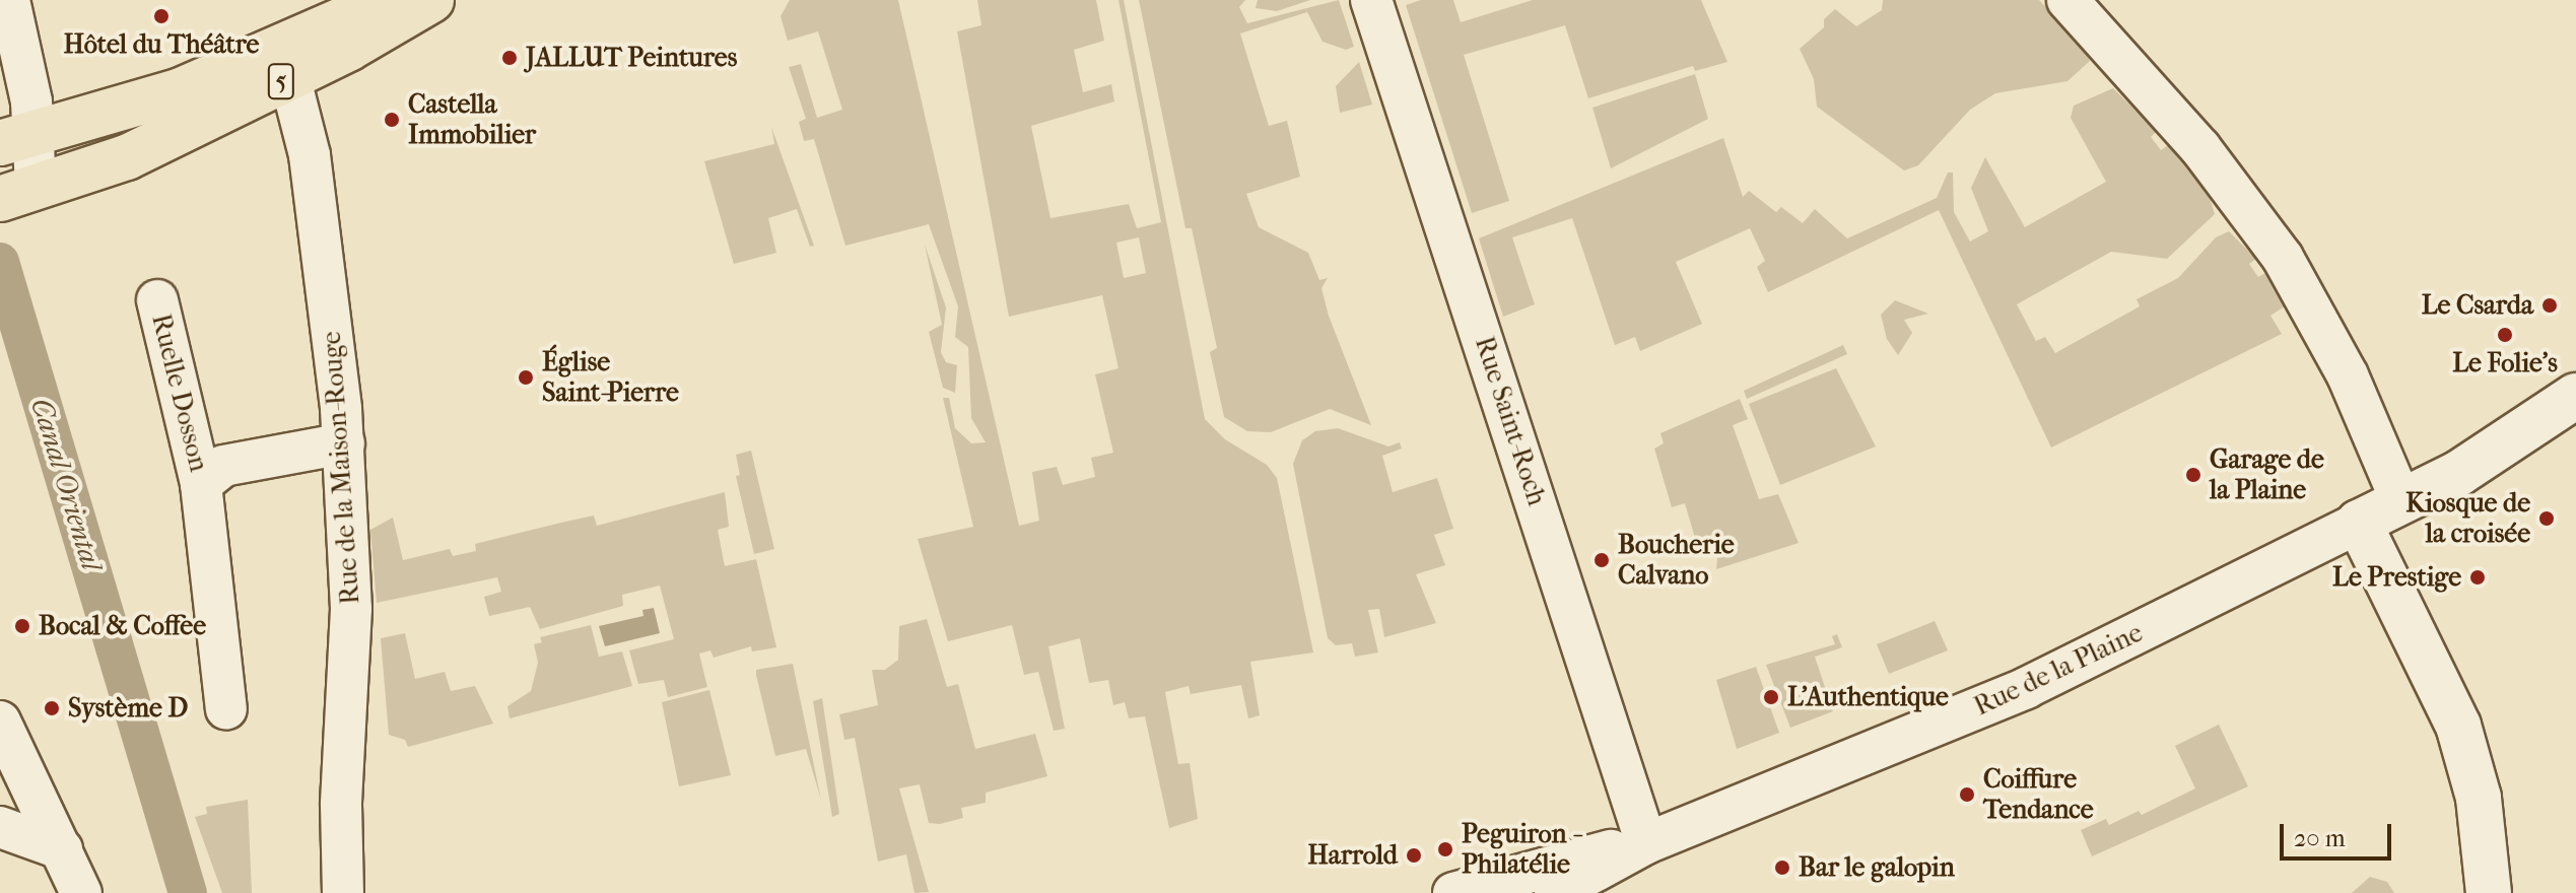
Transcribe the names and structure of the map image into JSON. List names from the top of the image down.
{
  "streets": {
    "main road": ["5", "Rue de la Plaine"],
    "street": ["Ruelle Dosson", "Rue Saint-Roch", "Rue de la Maison-Rouge"]
  },
  "crossings": [
    ["5", "Rue de la Maison-Rouge"],
    ["Ruelle Dosson", "Rue de la Maison-Rouge"],
    ["Rue Saint-Roch", "Rue de la Plaine"]
  ],
  "water": ["Canal Oriental"],
  "places": [
    "Hôtel du Théâtre",
    "JALLUT Peintures",
    "Castella Immobilier",
    "Le Csarda",
    "Le Folie's",
    "Église Saint-Pierre",
    "Garage de la Plaine",
    "Kiosque de la croisée",
    "Boucherie Calvano",
    "Le Prestige",
    "Bocal & Coffee",
    "L'Authentique",
    "Système D",
    "Coiffure Tendance",
    "Peguiron - Philatélie",
    "Harrold",
    "Bar le galopin"
  ],
  "scale_bar": "20 m"
}
